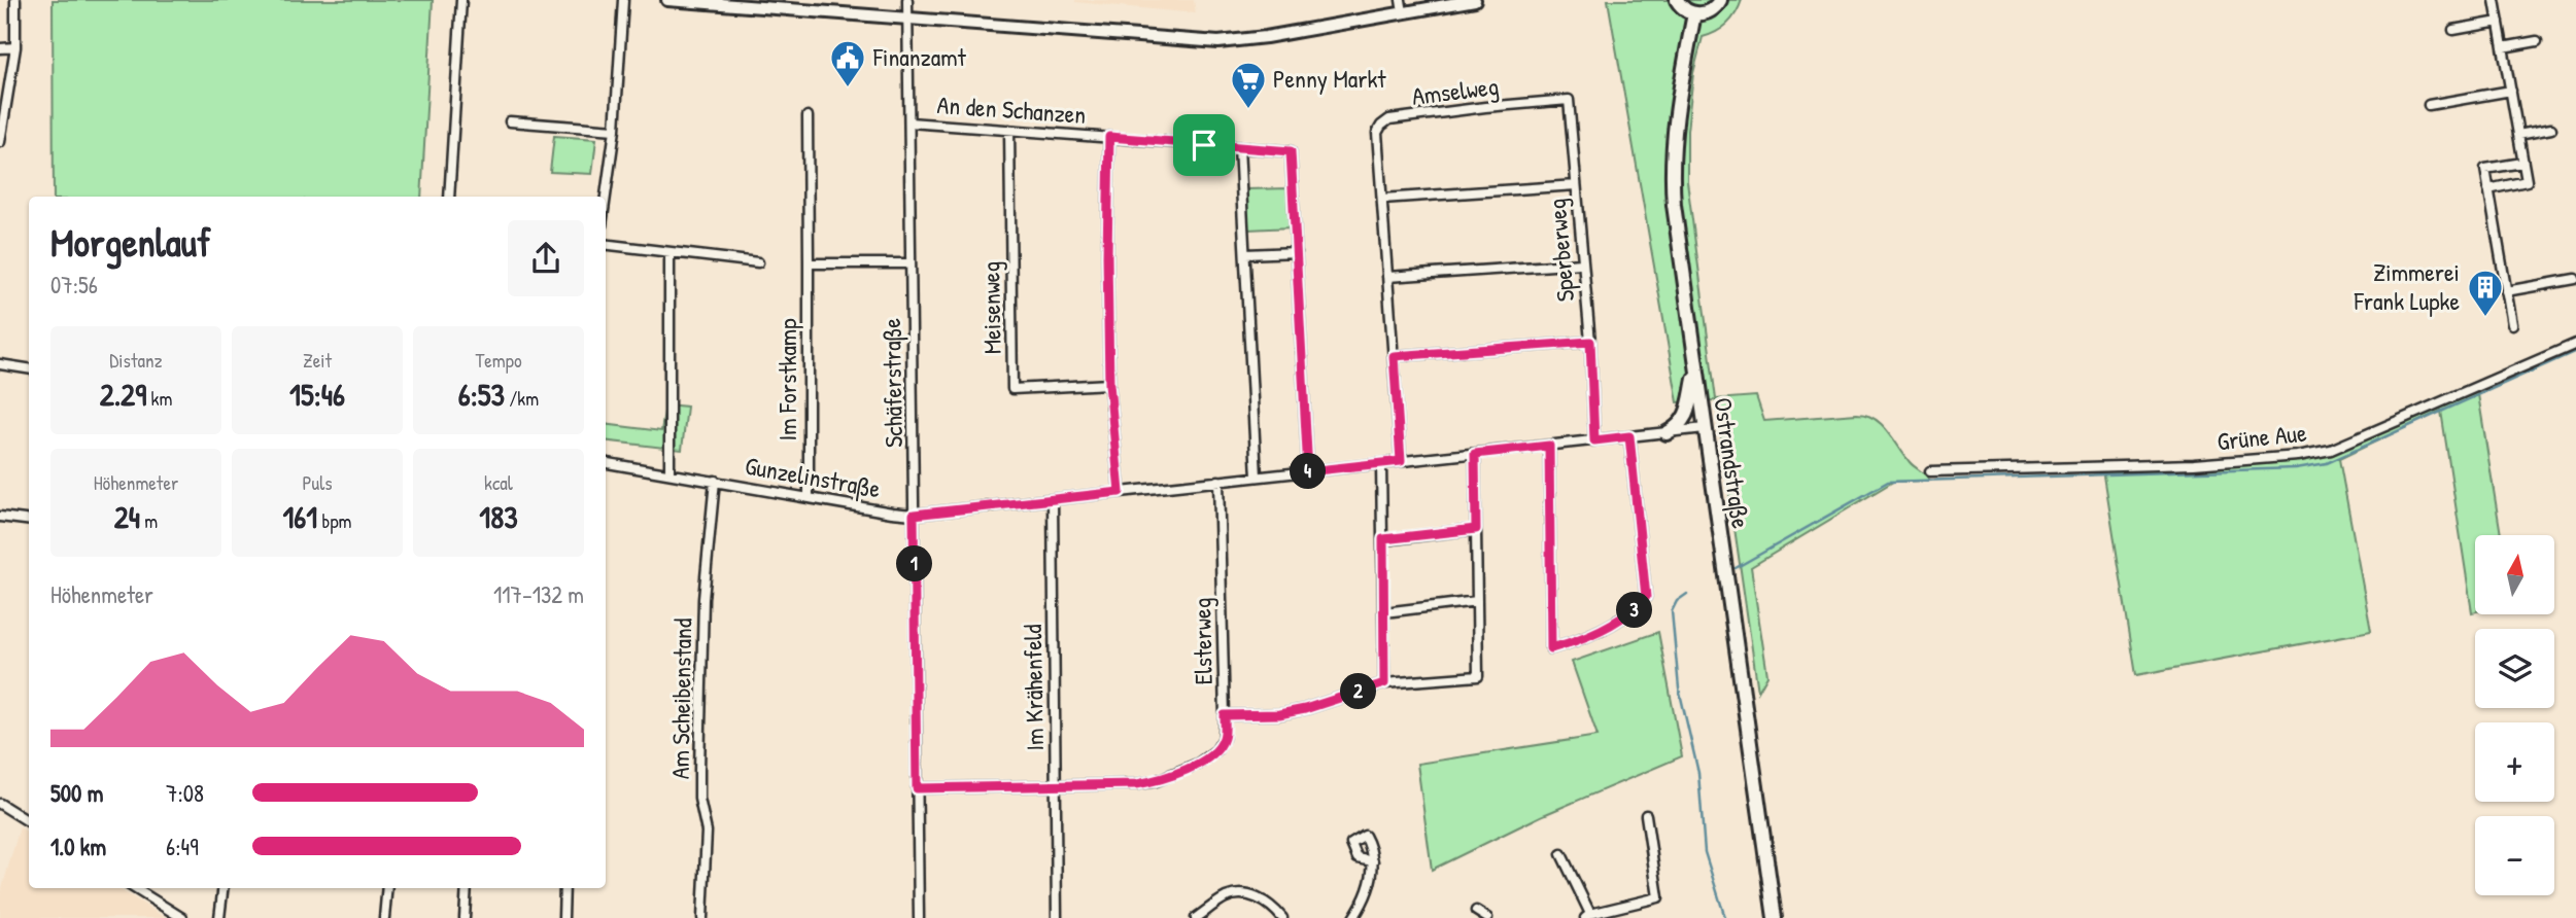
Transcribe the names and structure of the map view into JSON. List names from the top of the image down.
{
  "streets": {
    "main road": ["Ostrandstraße"],
    "street": [
      "Amselweg",
      "An den Schanzen",
      "Sperberweg",
      "Meisenweg",
      "Im Forstkamp",
      "Schäferstraße",
      "Grüne Aue",
      "Gunzelinstraße",
      "Elsterweg",
      "Im Krähenfeld",
      "Am Scheibenstand"
    ]
  },
  "crossings": [
    ["Amselweg", "Sperberweg"],
    ["Amselweg", "Gunzelinstraße"],
    ["An den Schanzen", "Meisenweg"],
    ["An den Schanzen", "Schäferstraße"],
    ["An den Schanzen", "Gunzelinstraße"],
    ["Sperberweg", "Gunzelinstraße"],
    ["Im Forstkamp", "Gunzelinstraße"],
    ["Schäferstraße", "Gunzelinstraße"],
    ["Schäferstraße", "Elsterweg"],
    ["Ostrandstraße", "Gunzelinstraße"],
    ["Gunzelinstraße", "Elsterweg"],
    ["Gunzelinstraße", "Im Krähenfeld"],
    ["Gunzelinstraße", "Am Scheibenstand"],
    ["Elsterweg", "Im Krähenfeld"]
  ],
  "places": {
    "public building": ["Finanzamt"],
    "supermarket": ["Penny Markt"],
    "building": ["Zimmerei Frank Lupke"]
  },
  "north": "top",
  "page": {
    "heading": ["Morgenlauf", "07:56"],
    "stats": [
      ["Distanz", "2.29 km"],
      ["Zeit", "15:46"],
      ["Tempo", "6:53 /km"],
      ["Höhenmeter", "24 m"],
      ["Puls", "161 bpm"],
      ["kcal", "183"]
    ],
    "pins": [
      "4",
      "1",
      "3",
      "2"
    ],
    "map_buttons": ["+", "−"],
    "chart": ["Höhenmeter", "117–132 m"],
    "list": [
      {
        "name": "500 m",
        "note": "7:08"
      },
      {
        "name": "1.0 km",
        "note": "6:49"
      }
    ]
  }
}
